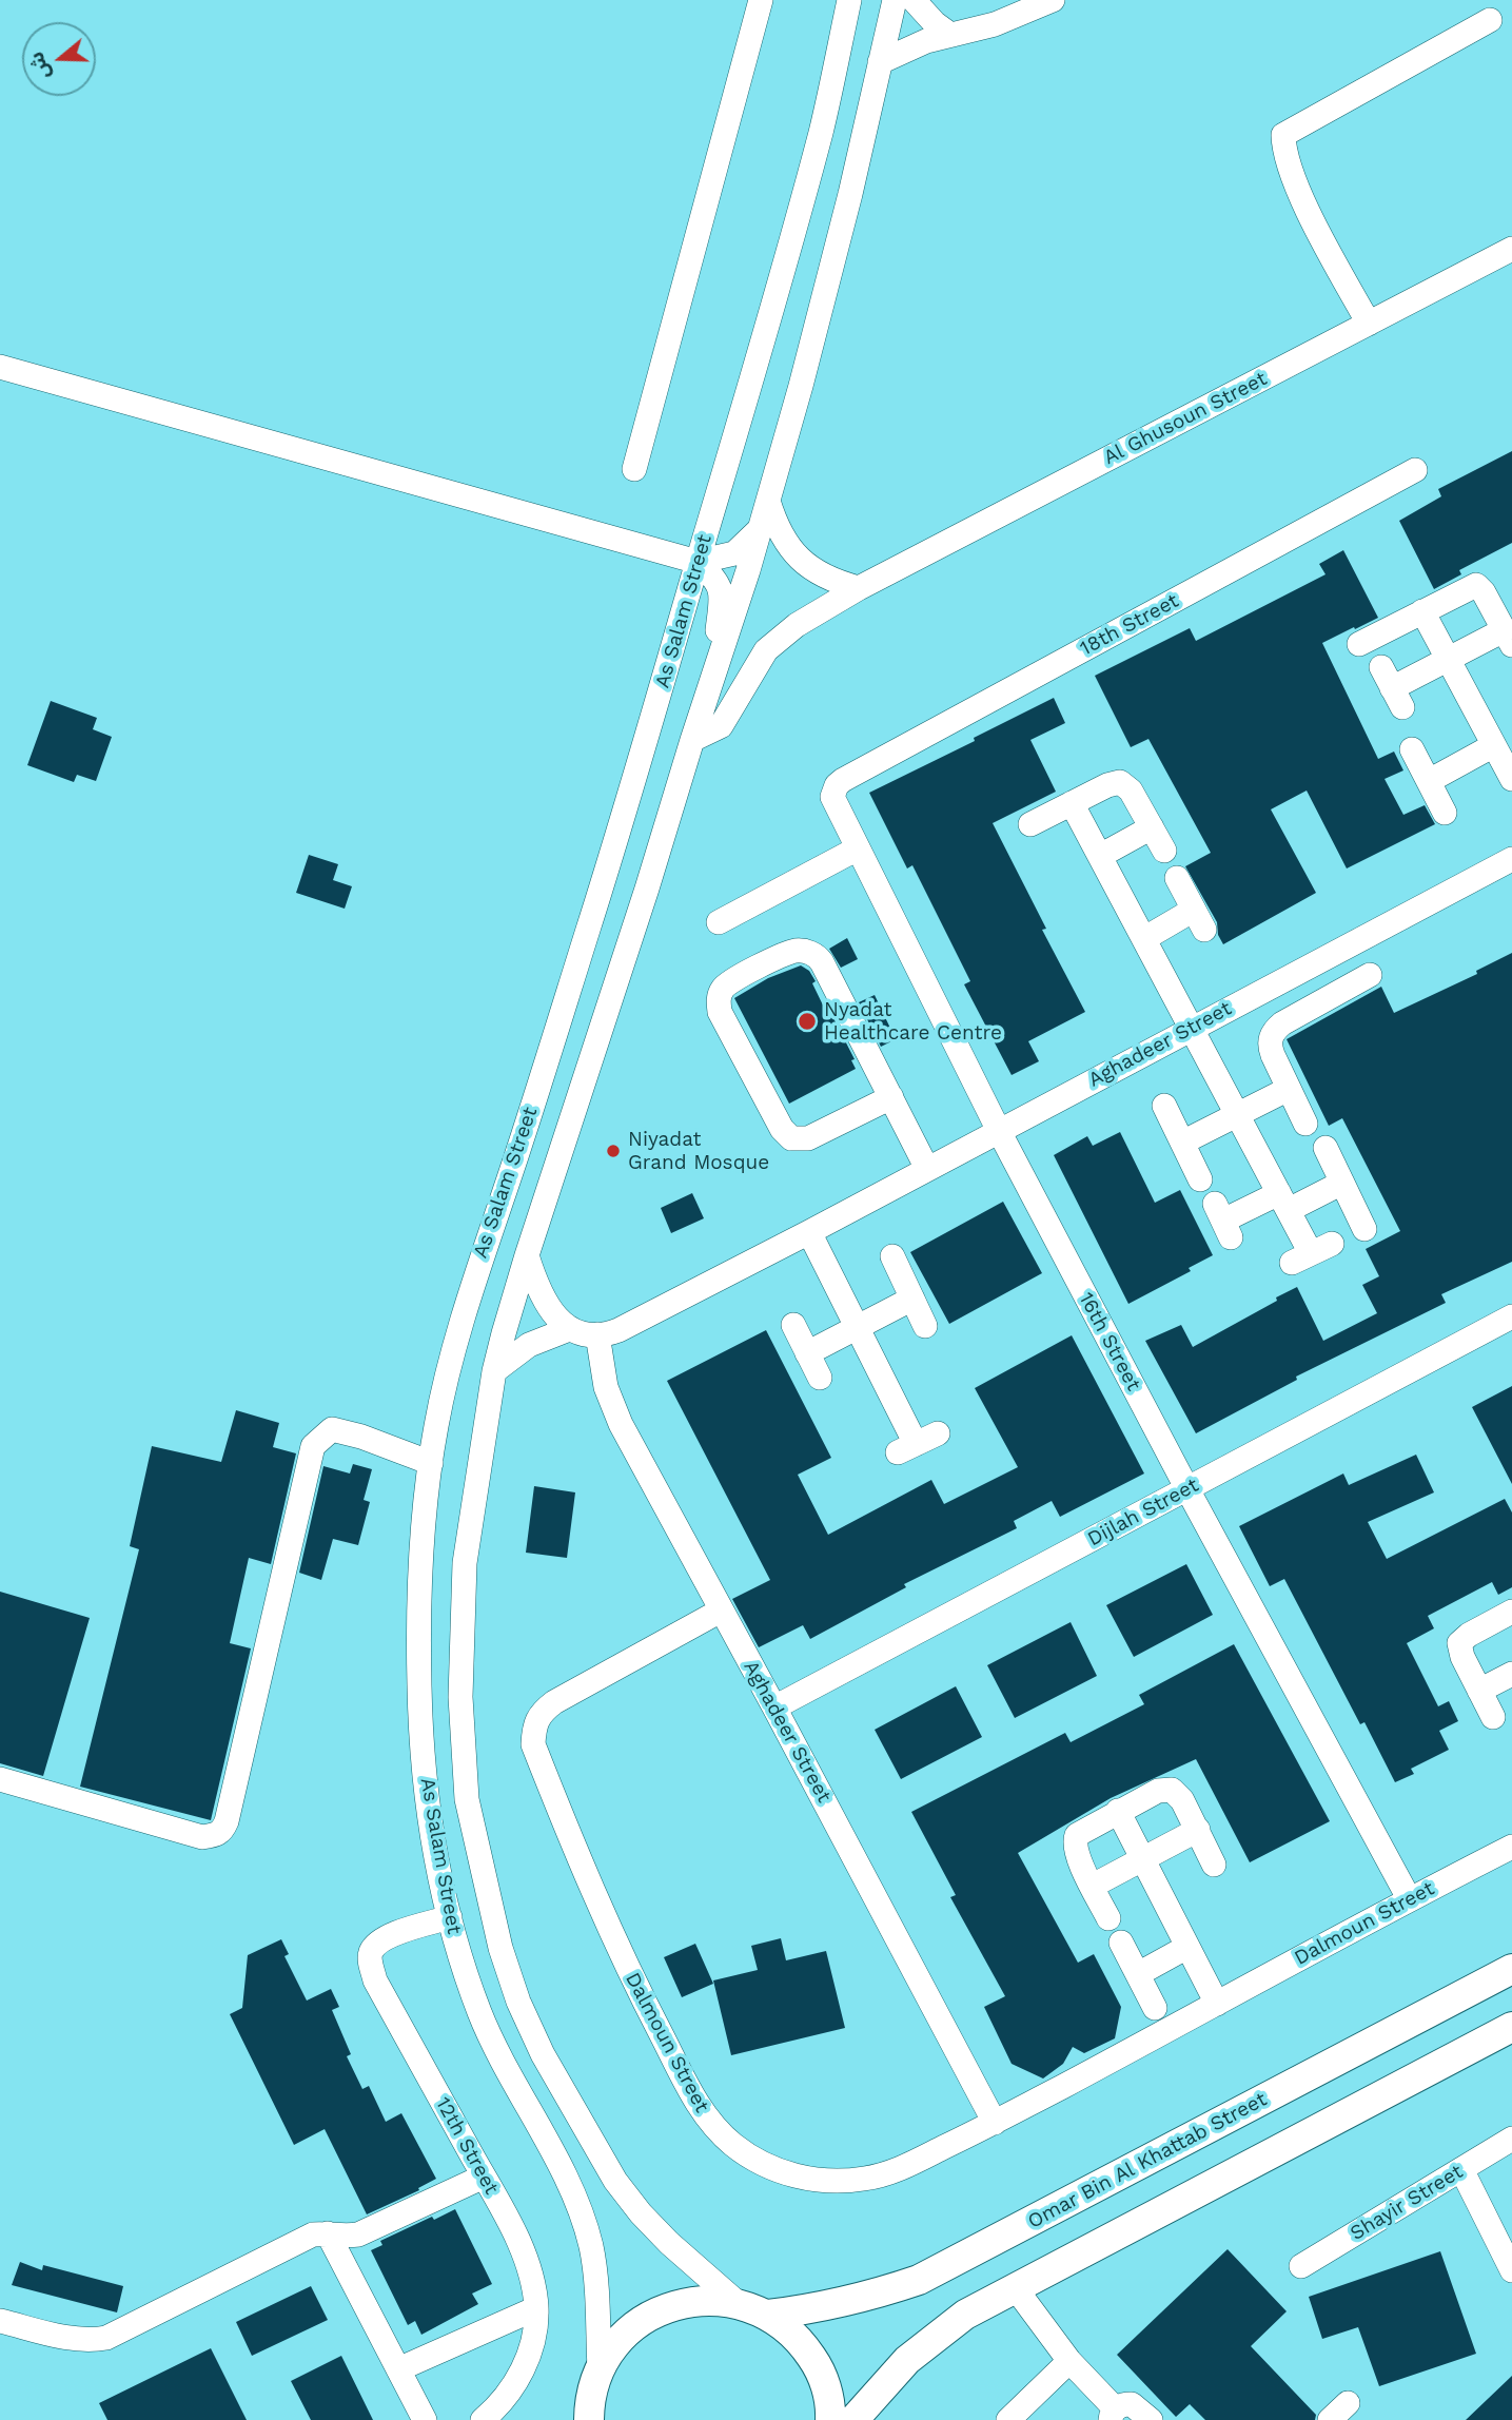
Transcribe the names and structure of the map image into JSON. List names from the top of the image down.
{
  "streets": {
    "main road": ["Omar Bin Al Khattab Street"],
    "street": [
      "Al Ghusoun Street",
      "As Salam Street",
      "18th Street",
      "Aghadeer Street",
      "16th Street",
      "Dijlah Street",
      "Dalmoun Street",
      "12th Street",
      "Shayir Street"
    ]
  },
  "crossings": [
    ["Al Ghusoun Street", "As Salam Street"],
    ["As Salam Street", "12th Street"],
    ["18th Street", "16th Street"],
    ["Aghadeer Street", "16th Street"],
    ["Aghadeer Street", "Dijlah Street"],
    ["Aghadeer Street", "Dalmoun Street"],
    ["16th Street", "Dijlah Street"],
    ["16th Street", "Dalmoun Street"]
  ],
  "places": ["Nyadat Healthcare Centre", "Niyadat Grand Mosque"],
  "north": "left"
}
